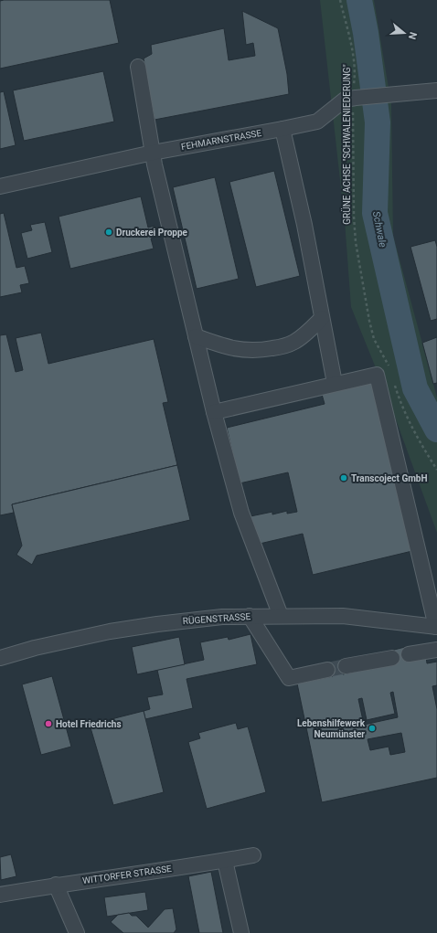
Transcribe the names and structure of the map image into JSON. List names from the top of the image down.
{
  "streets": {
    "street": ["FEHMARNSTRASSE", "RÜGENSTRASSE", "WITTORFER STRASSE"],
    "path": ["GRÜNE ACHSE \"SCHWALENIEDERUNG\""]
  },
  "crossings": [
    ["FEHMARNSTRASSE", "GRÜNE ACHSE \"SCHWALENIEDERUNG\""]
  ],
  "water": ["Schwale"],
  "places": [
    "Druckerei Proppe",
    "Transcoject GmbH",
    "Hotel Friedrichs",
    "Lebenshilfewerk Neumünster"
  ],
  "north": "right"
}
